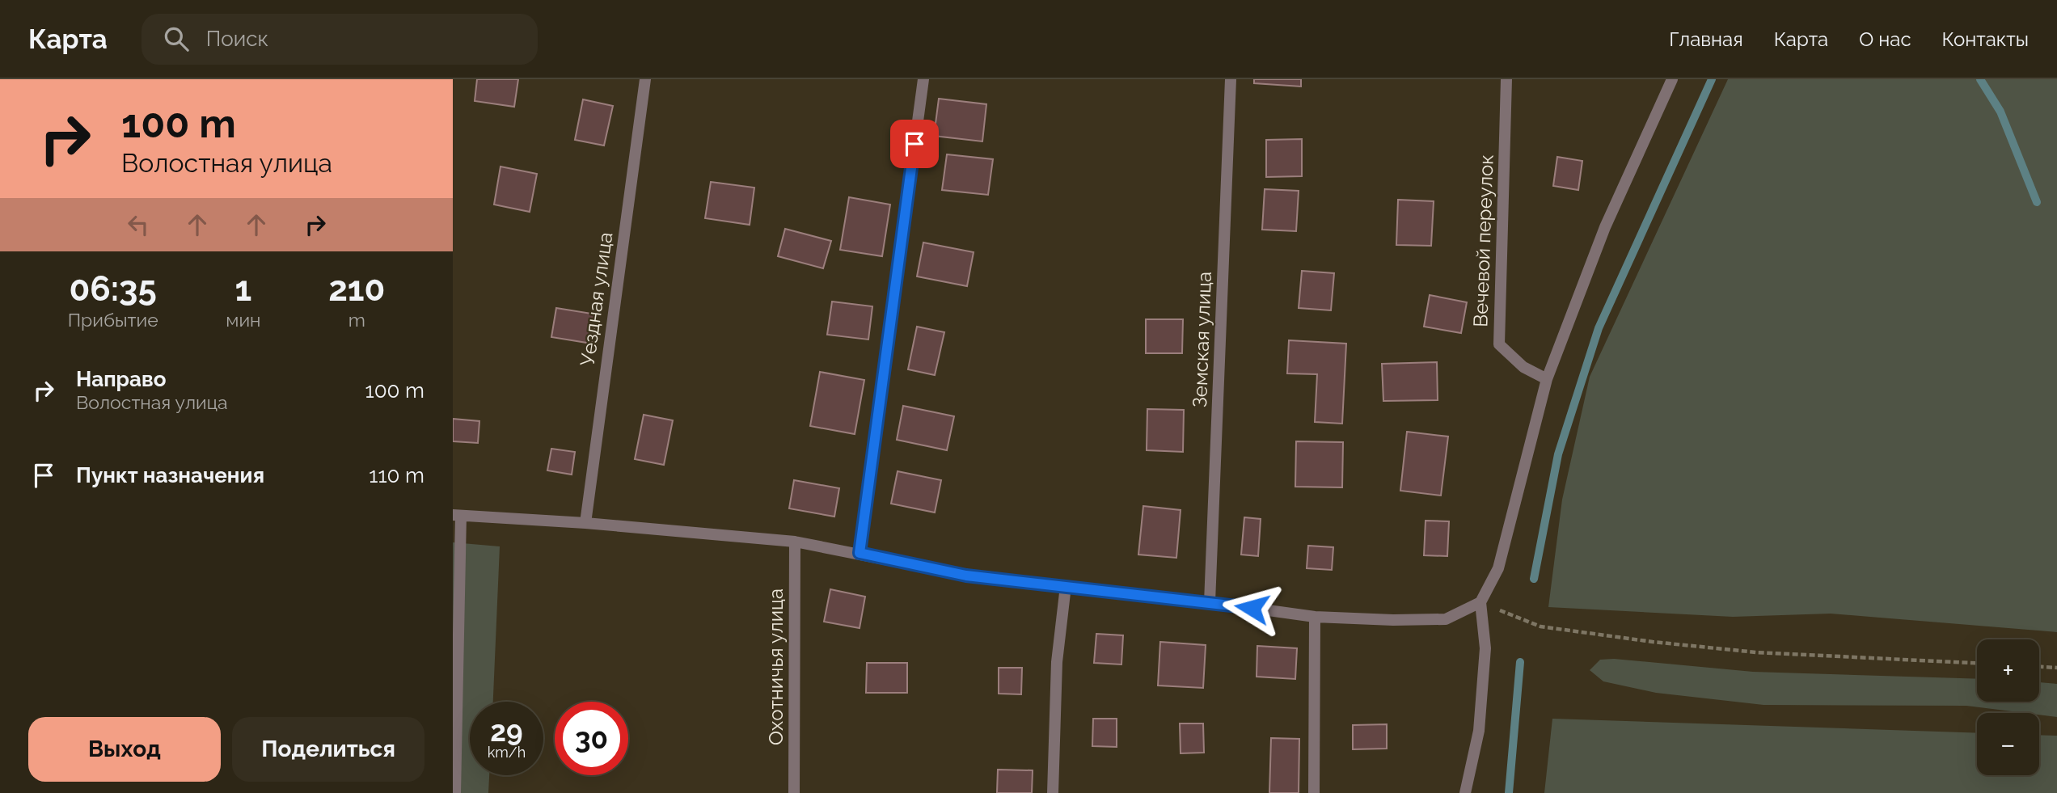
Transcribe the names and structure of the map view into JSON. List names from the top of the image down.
{
  "streets": {
    "street": [
      "Вечевой переулок",
      "Уездная улица",
      "Земская улица",
      "Охотничья улица"
    ]
  },
  "page": {
    "header": "Карта",
    "search": "Поиск",
    "nav": [
      "Главная",
      "Карта",
      "О нас",
      "Контакты"
    ],
    "turn": ["100 m", "Волостная улица"],
    "eta": [
      "06:35",
      "Прибытие",
      "1",
      "мин",
      "210",
      "m"
    ],
    "list": [
      {
        "name": "Направо",
        "note": "Волостная улица",
        "value": "100 m"
      },
      {
        "name": "Пункт назначения",
        "value": "110 m"
      }
    ],
    "map_buttons": ["+", "−"],
    "speed": "29 km/h",
    "limit": "30",
    "buttons": ["Выход", "Поделиться"]
  }
}
